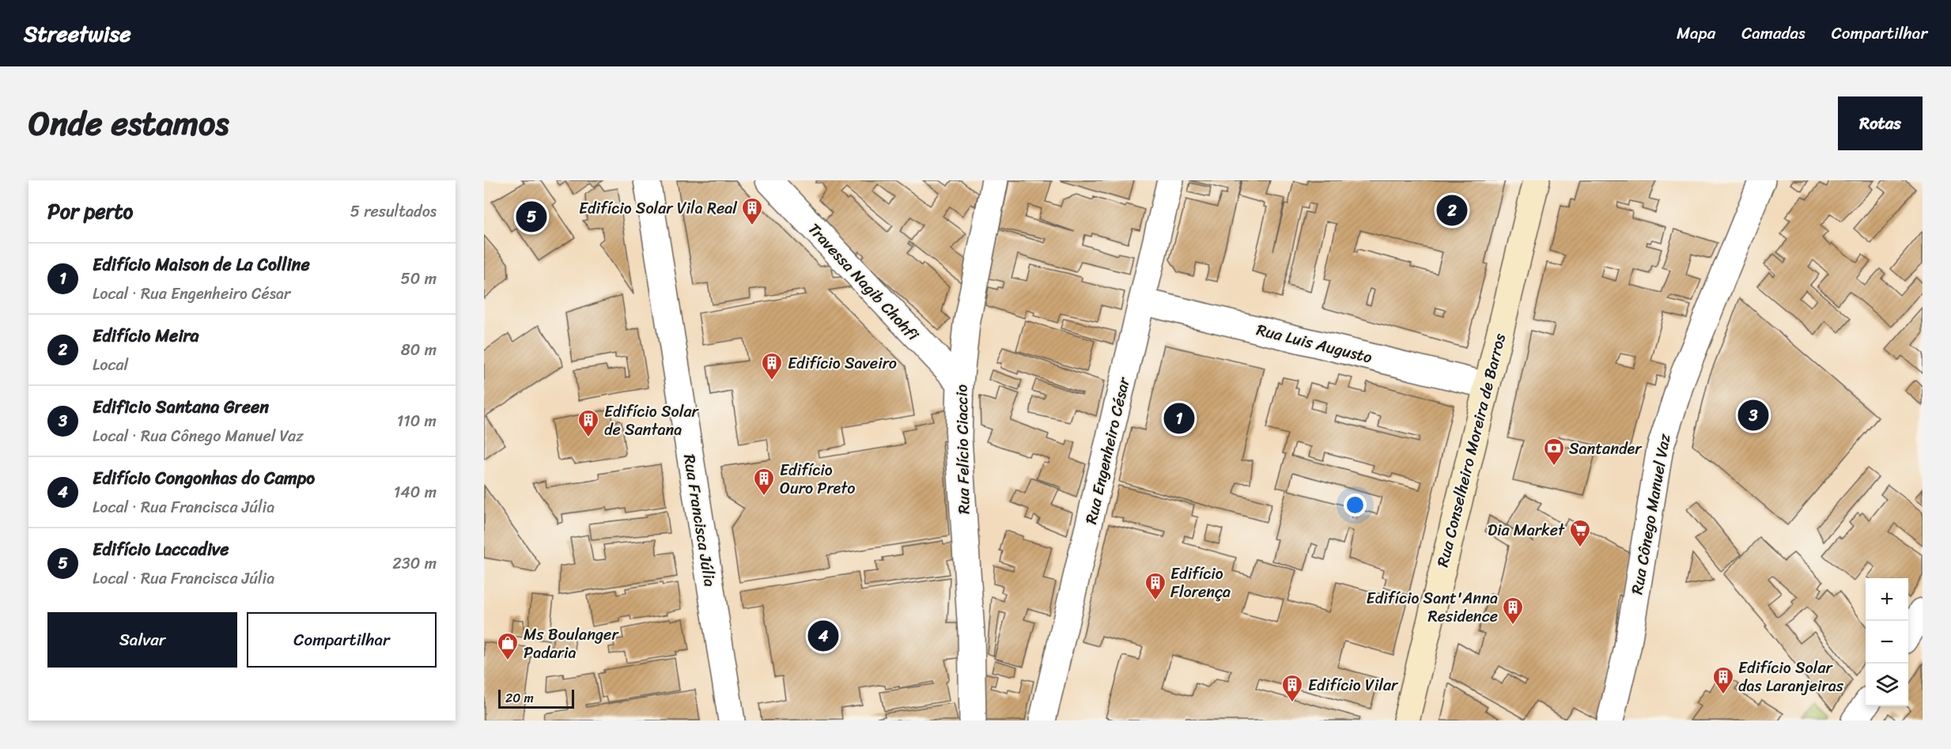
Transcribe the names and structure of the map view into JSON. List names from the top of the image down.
{
  "streets": {
    "main road": ["Rua Conselheiro Moreira de Barros"],
    "street": [
      "Travessa Nagib Chohfi",
      "Rua Luis Augusto",
      "Rua Felício Ciaccio",
      "Rua Engenheiro César",
      "Rua Cônego Manuel Vaz",
      "Rua Francisca Júlia"
    ]
  },
  "crossings": [
    ["Travessa Nagib Chohfi", "Rua Felício Ciaccio"],
    ["Rua Luis Augusto", "Rua Conselheiro Moreira de Barros"],
    ["Rua Luis Augusto", "Rua Engenheiro César"]
  ],
  "places": {
    "building": [
      "Edifício Solar Vila Real",
      "Edifício Saveiro",
      "Edifício Solar de Santana",
      "Edifício Ouro Preto",
      "Edifício Florença",
      "Edifício Sant'Anna Residence",
      "Edifício Solar das Laranjeiras",
      "Edifício Vilar"
    ],
    "bank": ["Santander"],
    "supermarket": ["Dia Market"],
    "shop": ["Ms Boulanger Padaria"]
  },
  "scale_bar": "20 m",
  "page": {
    "header": "Streetwise",
    "nav": ["Mapa", "Camadas", "Compartilhar"],
    "title": "Onde estamos",
    "buttons": [
      "Rotas",
      ["Salvar", "Compartilhar"]
    ],
    "heading": ["Por perto", "5 resultados"],
    "pins": [
      "2",
      "5",
      "3",
      "1",
      "4"
    ],
    "list": [
      {
        "mark": "1",
        "name": "Edifício Maison de La Colline",
        "note": "Local · Rua Engenheiro César",
        "value": "50 m"
      },
      {
        "mark": "2",
        "name": "Edifício Meira",
        "note": "Local",
        "value": "80 m"
      },
      {
        "mark": "3",
        "name": "Edificio Santana Green",
        "note": "Local · Rua Cônego Manuel Vaz",
        "value": "110 m"
      },
      {
        "mark": "4",
        "name": "Edifício Congonhas do Campo",
        "note": "Local · Rua Francisca Júlia",
        "value": "140 m"
      },
      {
        "mark": "5",
        "name": "Edifício Laccadive",
        "note": "Local · Rua Francisca Júlia",
        "value": "230 m"
      }
    ],
    "map_buttons": ["+", "−"],
    "scale": "20 m"
  }
}
